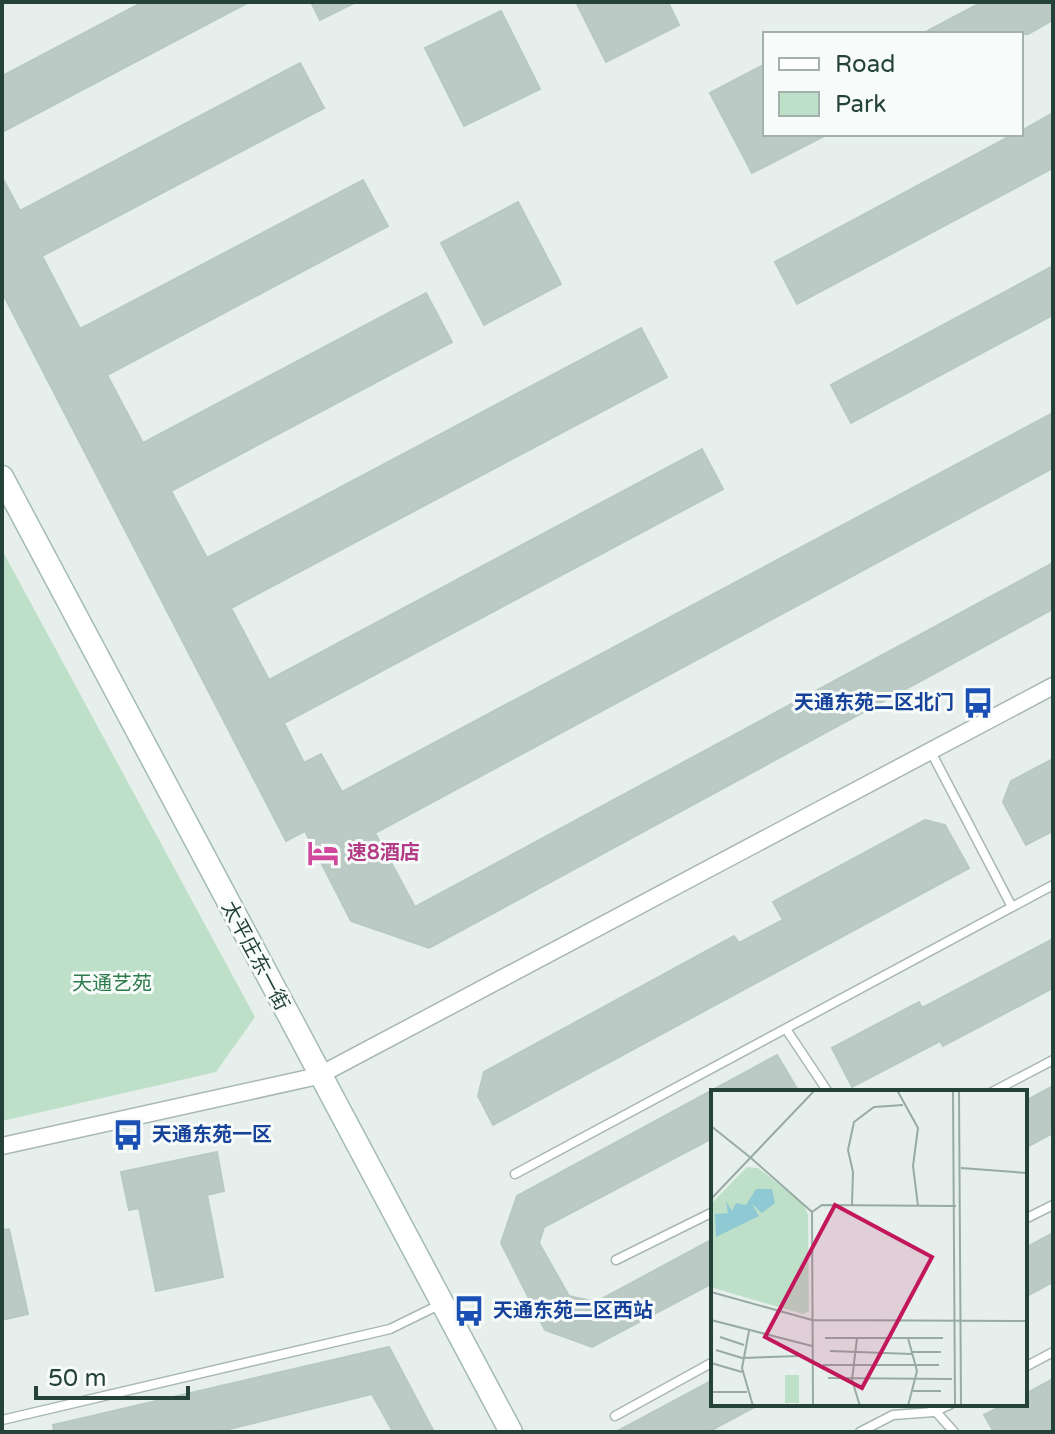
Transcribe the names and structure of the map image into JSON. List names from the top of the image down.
{
  "streets": {
    "street": ["太平庄东一街"]
  },
  "parks": ["天通艺苑"],
  "places": {
    "bus stop": ["天通东苑二区北门", "天通东苑一区", "天通东苑二区西站"],
    "hotel": ["速8酒店"]
  },
  "legend": ["Road", "Park"],
  "scale_bar": "50 m"
}
